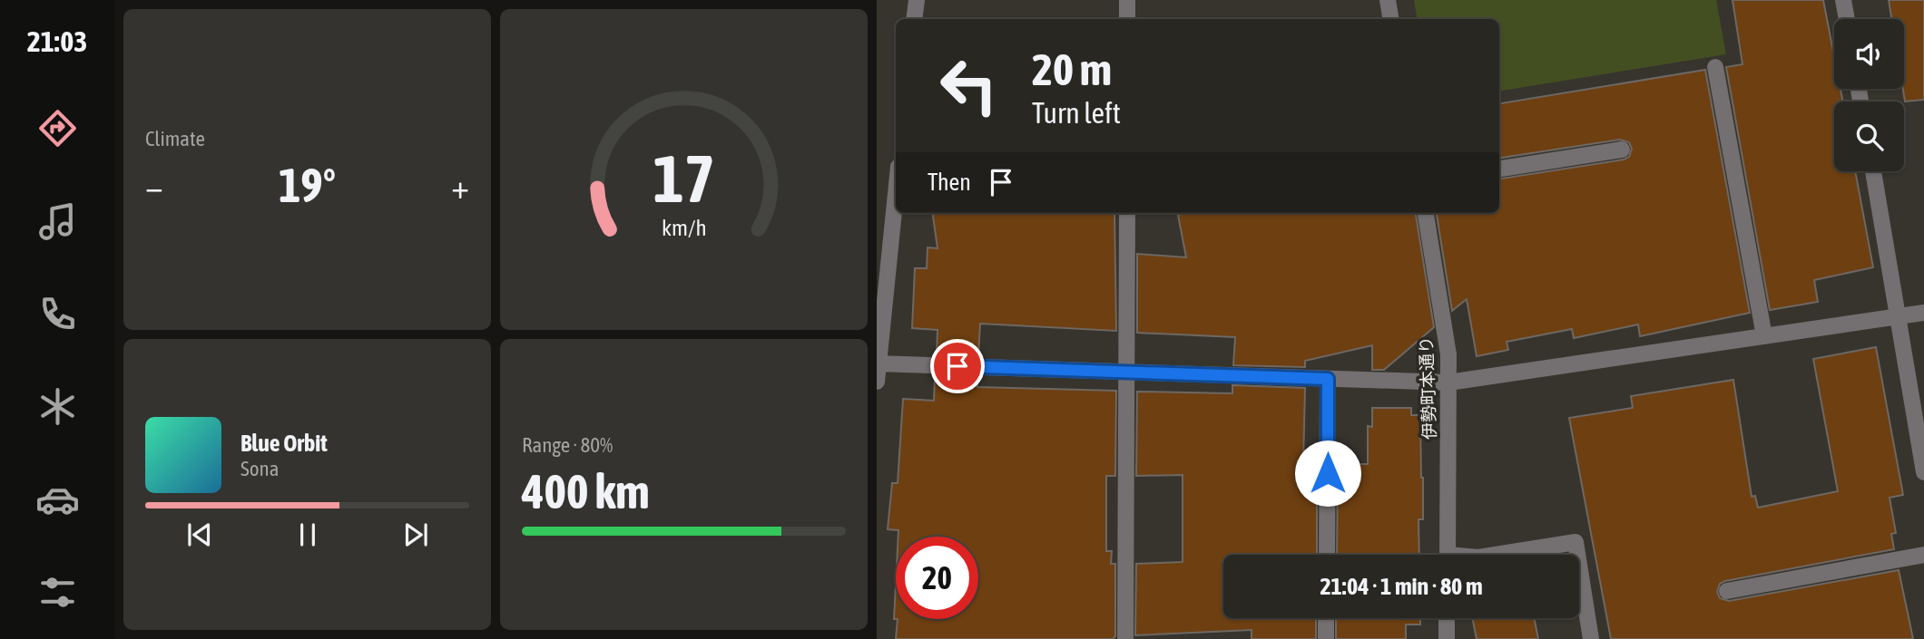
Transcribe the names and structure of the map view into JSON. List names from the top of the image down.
{
  "streets": {
    "street": ["伊勢町本通り"]
  },
  "page": {
    "tabs": "21:03",
    "tile": [
      "Climate",
      ["Range · 80%", "400 km"]
    ],
    "turn": ["20 m", "Turn left"],
    "then": "Then",
    "heat": ["−", "19°", "+"],
    "song": ["Blue Orbit", "Sona"],
    "limit": "20",
    "trip": "21:04 · 1 min · 80 m",
    "gauge": ["17", "km/h"]
  }
}
